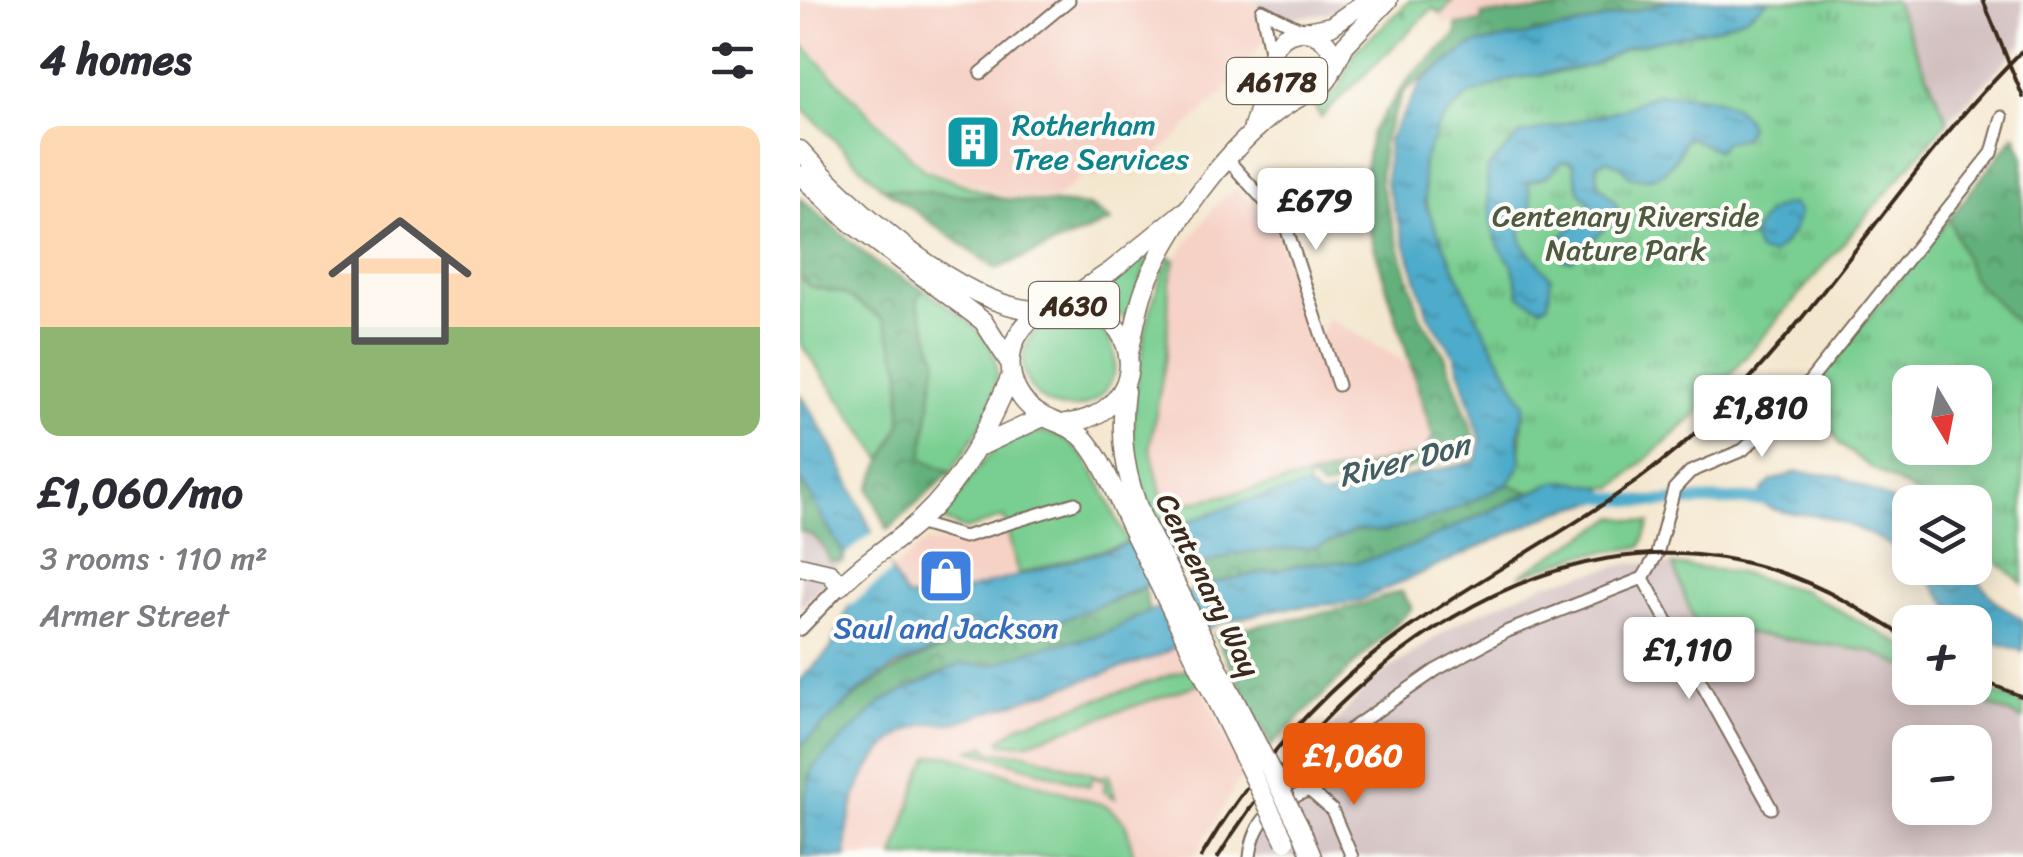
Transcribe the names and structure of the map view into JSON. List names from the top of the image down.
{
  "streets": {
    "main road": ["A6178", "A630", "Centenary Way"]
  },
  "crossings": [
    ["A6178", "A630"],
    ["A6178", "Centenary Way"],
    ["A630", "Centenary Way"]
  ],
  "water": ["River Don"],
  "parks": ["Centenary Riverside Nature Park"],
  "places": {
    "building": ["Rotherham Tree Services"],
    "shop": ["Saul and Jackson"]
  },
  "north": "bottom",
  "page": {
    "heading": "4 homes",
    "list": [
      {
        "name": "£1,060/mo",
        "note": "3 rooms · 110 m² · Armer Street"
      }
    ],
    "price": [
      "£679",
      "£1,810",
      "£1,110",
      "£1,060"
    ],
    "map_buttons": ["+", "−"]
  }
}
